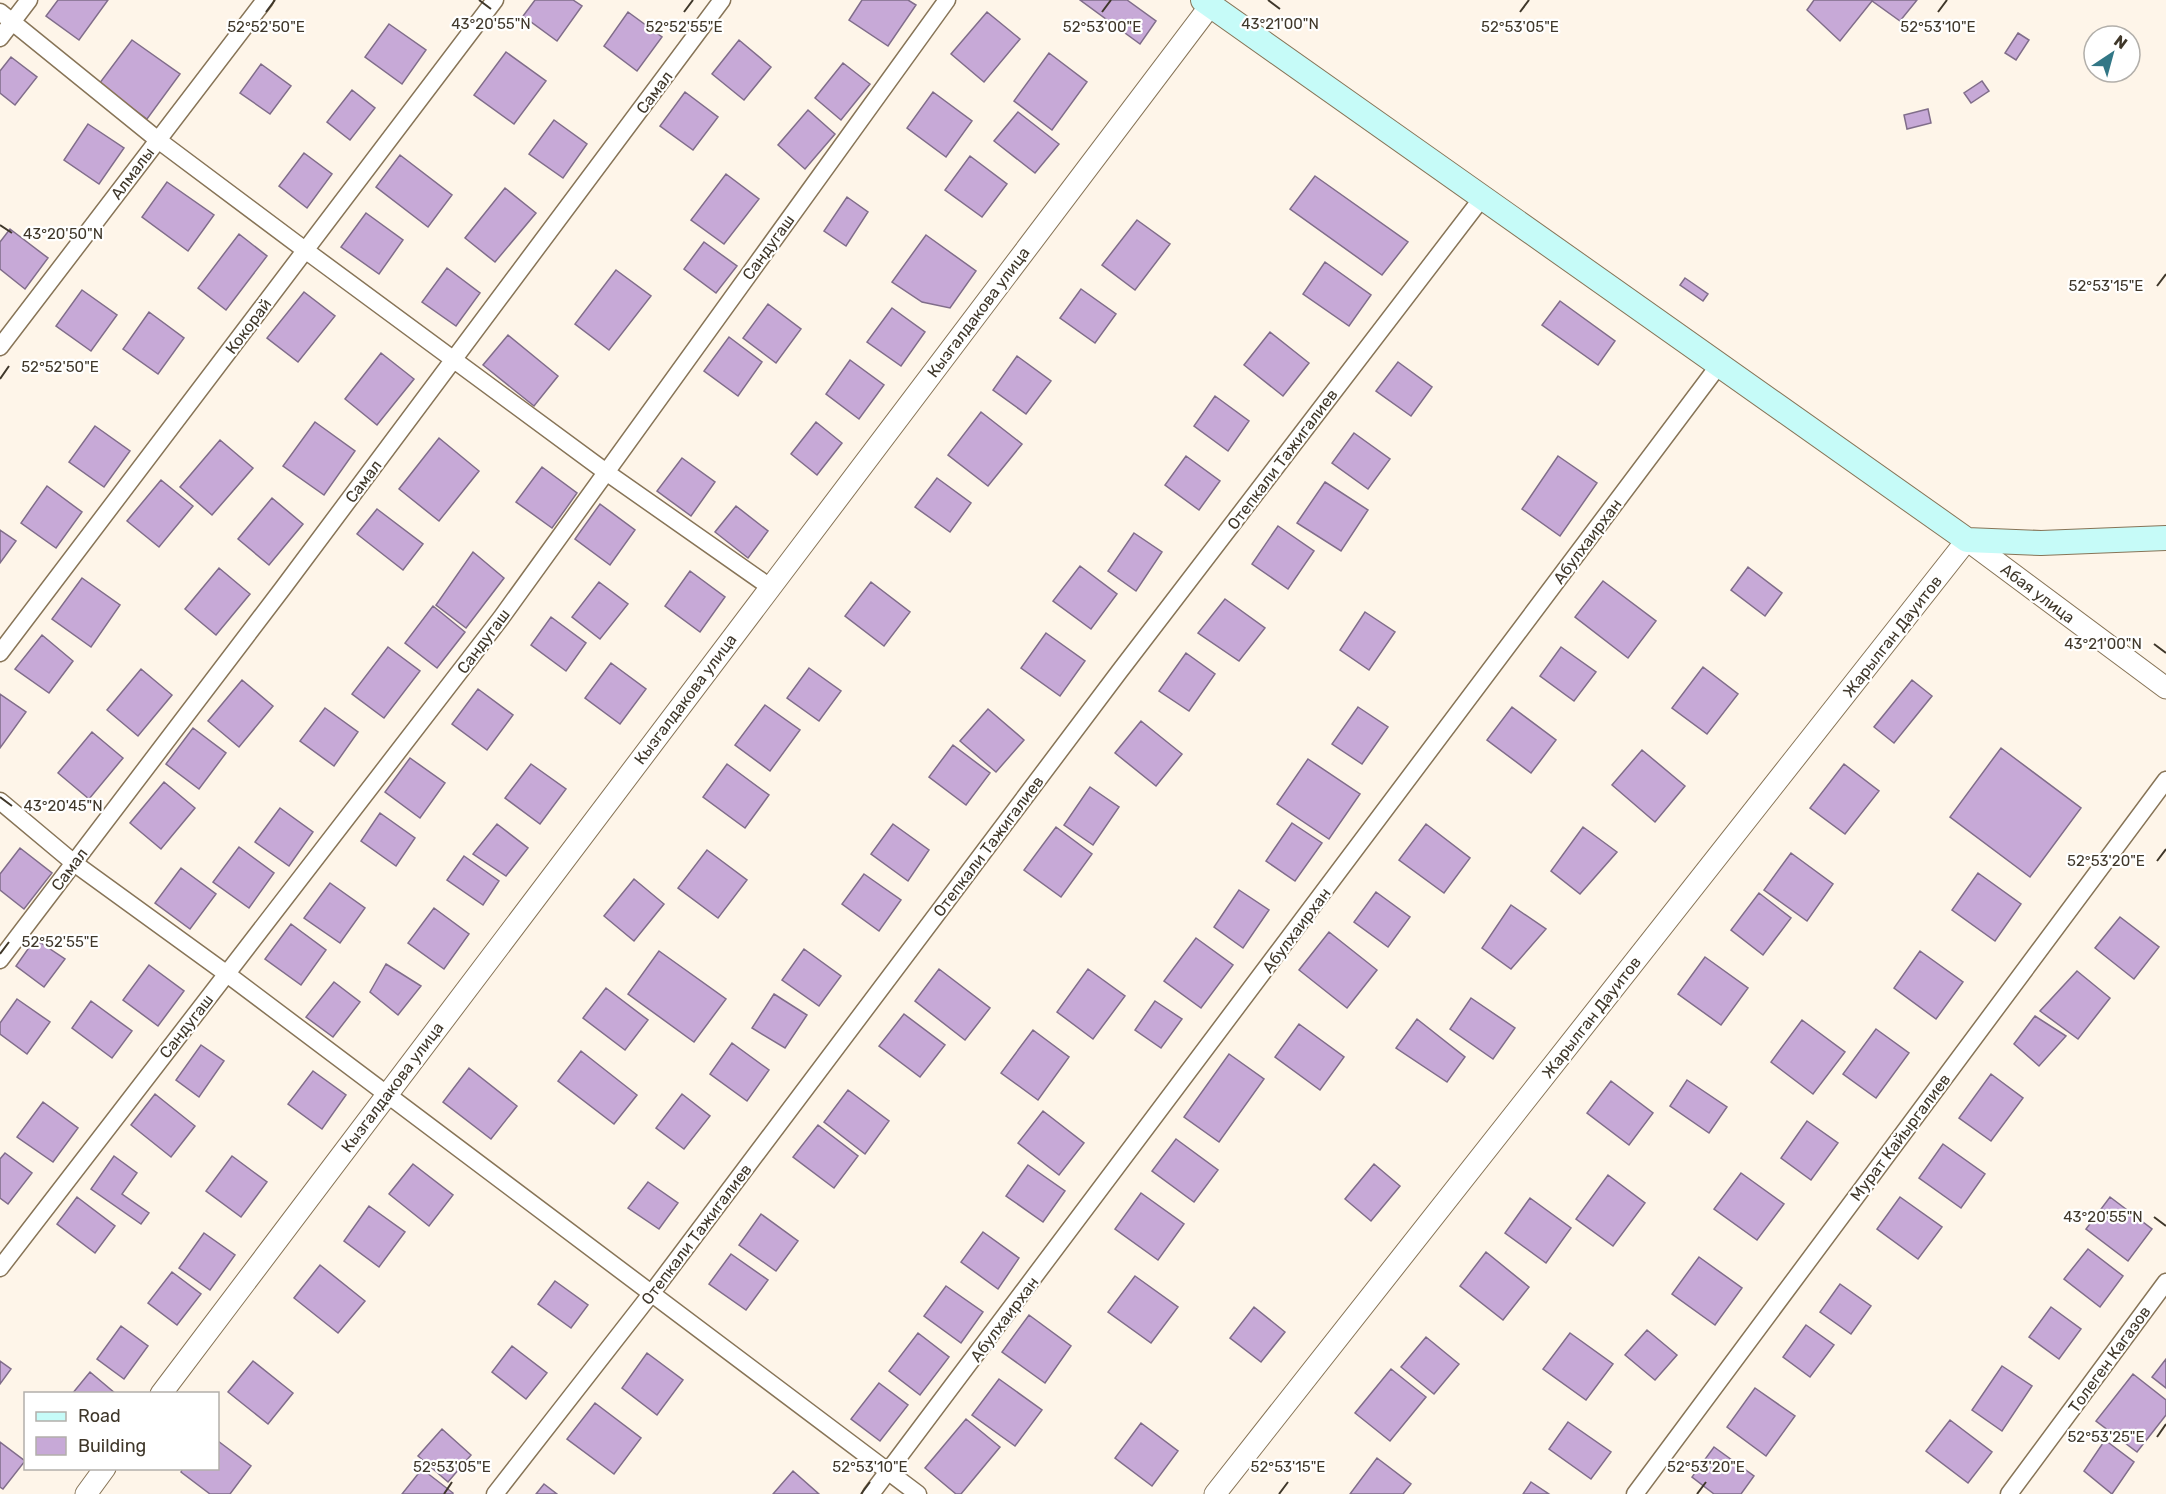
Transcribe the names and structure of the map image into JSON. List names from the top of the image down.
{
  "streets": {
    "street": [
      "Самал",
      "Алмалы",
      "Сандугаш",
      "Кызгалдакова улица",
      "Кокорай",
      "Отепкали Тажигалиев",
      "Абулхаирхан",
      "Абая улица",
      "Жарылган Дауитов",
      "Мурат Кайыргалиев",
      "Толеген Кагазов"
    ]
  },
  "crossings": [
    ["Абая улица", "Жарылган Дауитов"]
  ],
  "legend": ["Road", "Building"],
  "north": "top right",
  "coordinates": [
    "43°20'55\"N",
    "43°21'00\"N",
    "52°52'50\"E",
    "52°52'55\"E",
    "52°53'00\"E",
    "52°53'05\"E",
    "52°53'10\"E",
    "43°20'50\"N",
    "52°53'15\"E",
    "43°20'45\"N",
    "52°53'20\"E",
    "52°53'25\"E"
  ]
}
